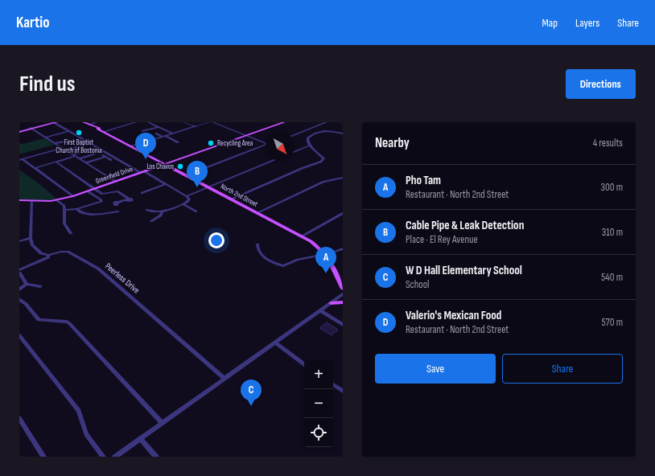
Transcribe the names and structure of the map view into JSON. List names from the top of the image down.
{
  "streets": {
    "main road": ["Greenfield Drive", "North 2nd Street"],
    "street": ["Peerless Drive"]
  },
  "crossings": [
    ["Greenfield Drive", "North 2nd Street"]
  ],
  "places": ["First Baptist Church of Bostonia", "Recycling Area", "Los Chavos"],
  "north": "bottom right",
  "page": {
    "header": "Kartio",
    "nav": ["Map", "Layers", "Share"],
    "buttons": [
      "Directions",
      ["Save", "Share"]
    ],
    "title": "Find us",
    "heading": ["Nearby", "4 results"],
    "pins": [
      "D",
      "B",
      "A",
      "C"
    ],
    "list": [
      {
        "mark": "A",
        "name": "Pho Tam",
        "note": "Restaurant · North 2nd Street",
        "value": "300 m"
      },
      {
        "mark": "B",
        "name": "Cable Pipe & Leak Detection",
        "note": "Place · El Rey Avenue",
        "value": "310 m"
      },
      {
        "mark": "C",
        "name": "W D Hall Elementary School",
        "note": "School",
        "value": "540 m"
      },
      {
        "mark": "D",
        "name": "Valerio's Mexican Food",
        "note": "Restaurant · North 2nd Street",
        "value": "570 m"
      }
    ],
    "map_buttons": ["+", "−"]
  }
}
